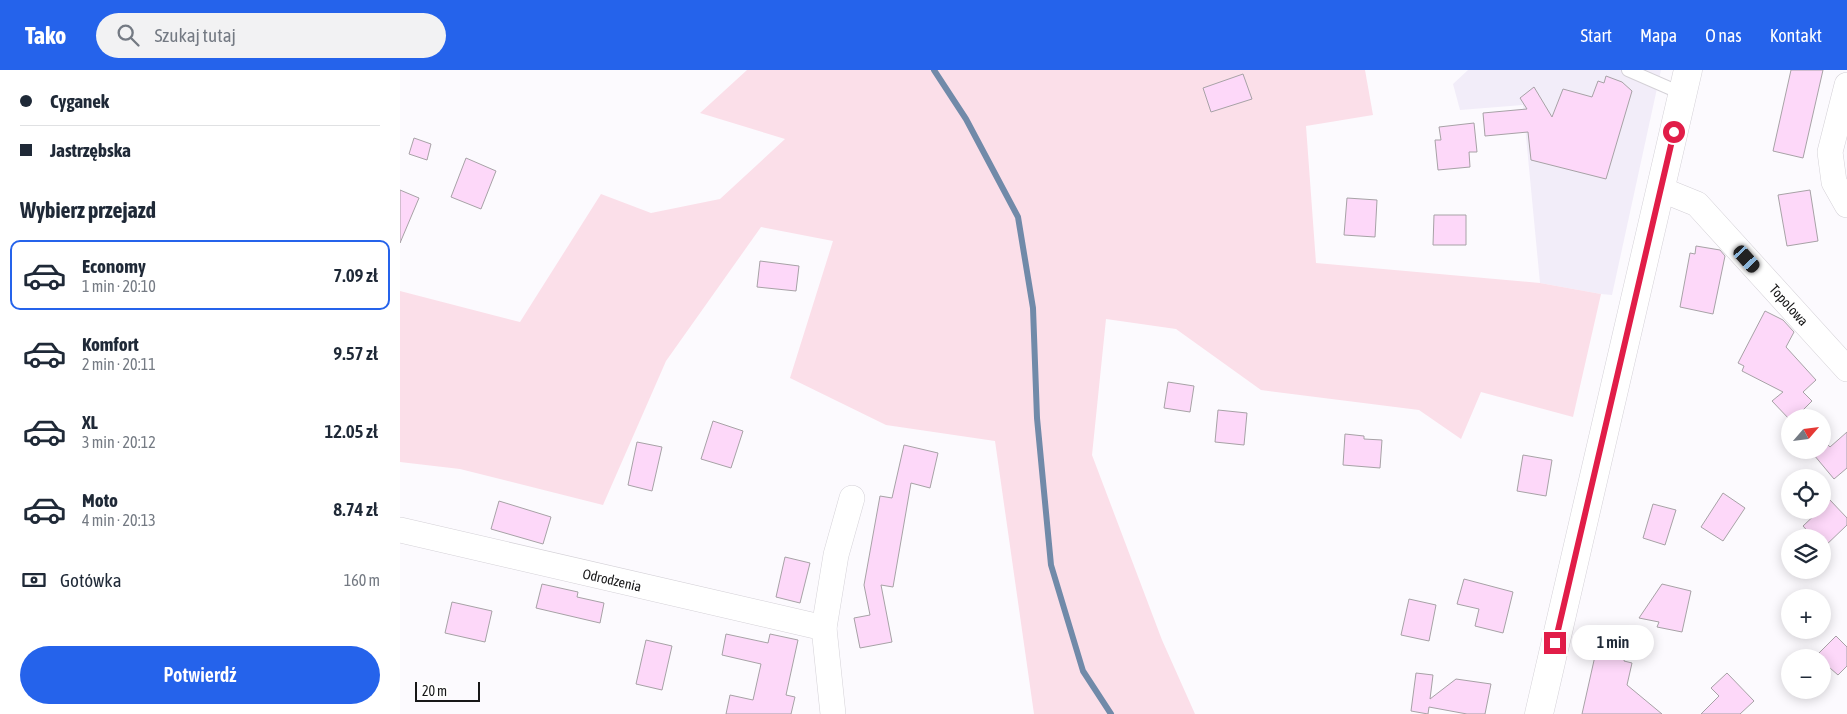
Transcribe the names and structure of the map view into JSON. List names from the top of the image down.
{
  "streets": {
    "street": ["Topolowa", "Odrodzenia"]
  },
  "scale_bar": "20 m",
  "north": "top right",
  "page": {
    "header": "Tako",
    "search": "Szukaj tutaj",
    "nav": [
      "Start",
      "Mapa",
      "O nas",
      "Kontakt"
    ],
    "banner": ["Cyganek", "Jastrzębska"],
    "heading": "Wybierz przejazd",
    "list": [
      {
        "name": "Economy",
        "note": "1 min · 20:10",
        "value": "7.09 zł"
      },
      {
        "name": "Komfort",
        "note": "2 min · 20:11",
        "value": "9.57 zł"
      },
      {
        "name": "XL",
        "note": "3 min · 20:12",
        "value": "12.05 zł"
      },
      {
        "name": "Moto",
        "note": "4 min · 20:13",
        "value": "8.74 zł"
      }
    ],
    "map_buttons": ["+", "−"],
    "pay": ["Gotówka", "160 m"],
    "bubble": "1 min",
    "buttons": "Potwierdź",
    "scale": "20 m"
  }
}
